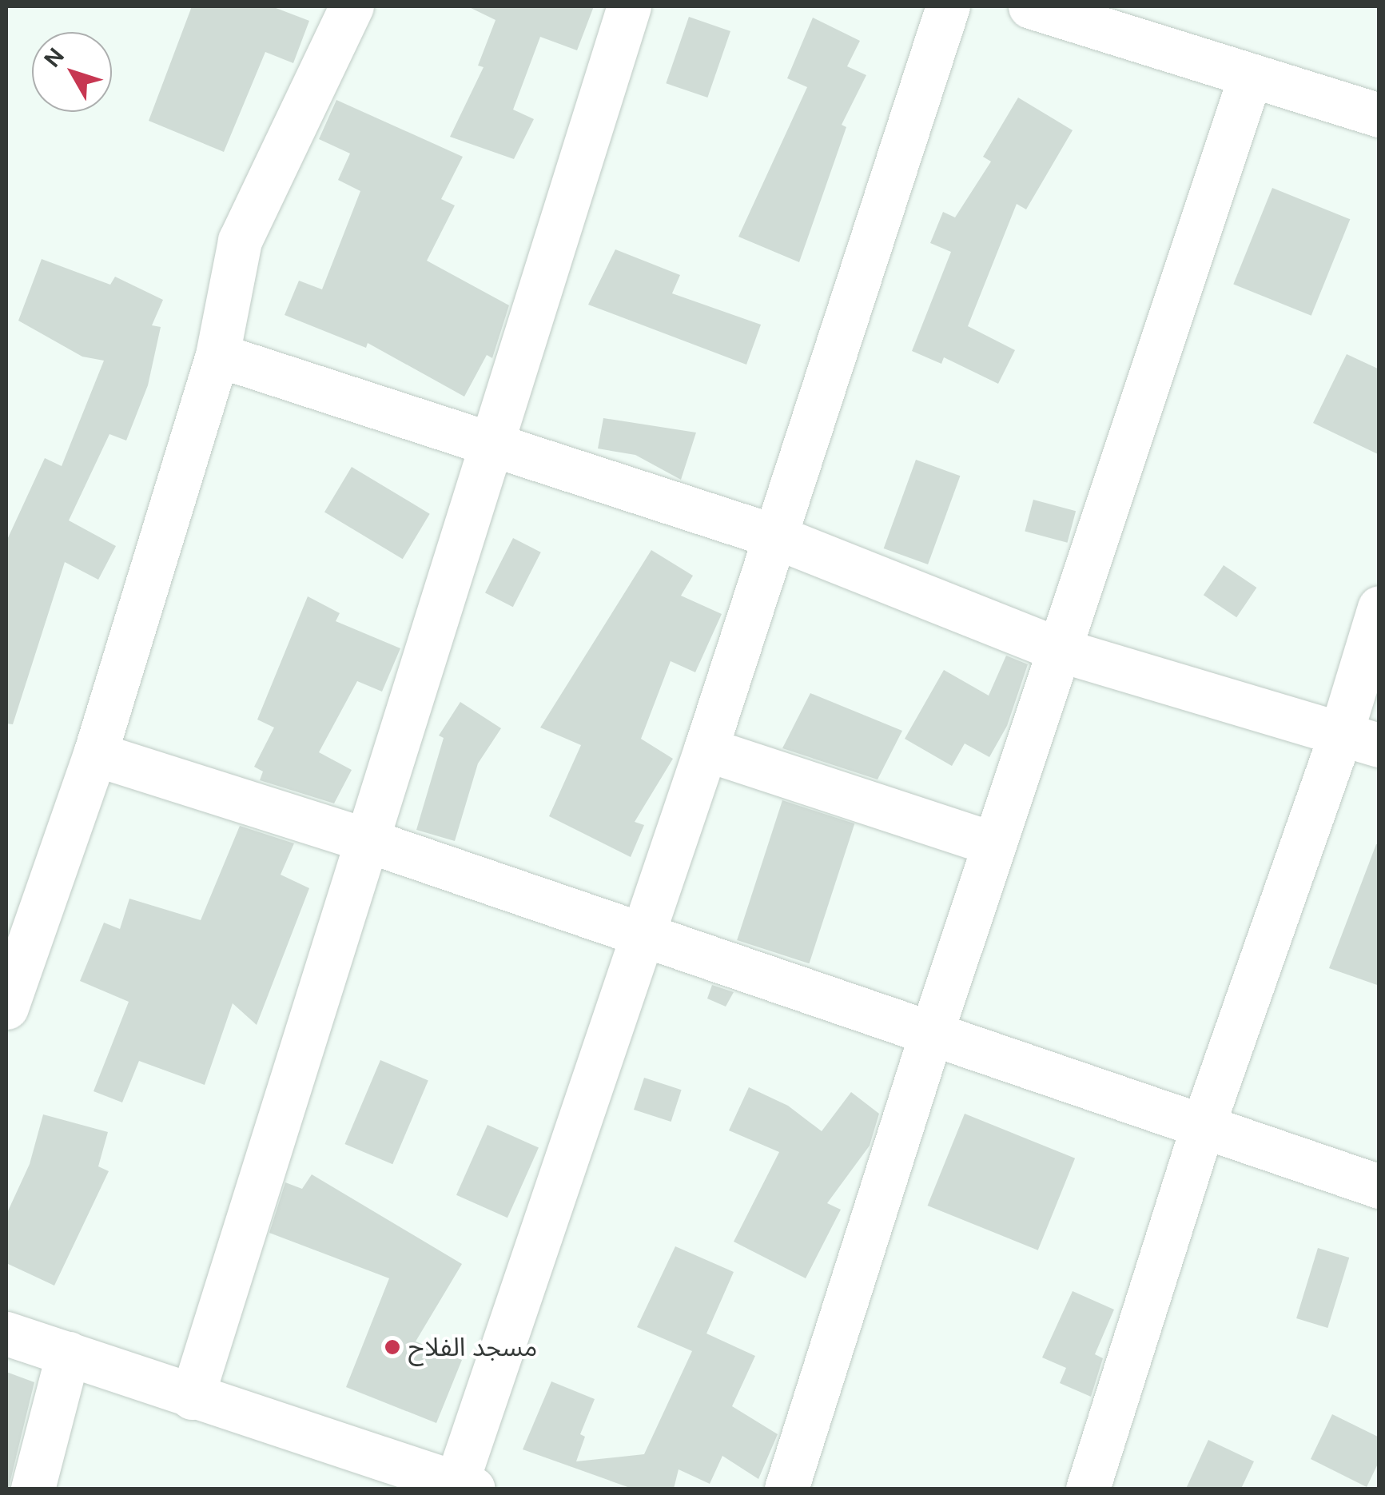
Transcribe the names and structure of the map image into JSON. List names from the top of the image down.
{
  "places": ["مسجد الفلاح"],
  "north": "top left"
}
